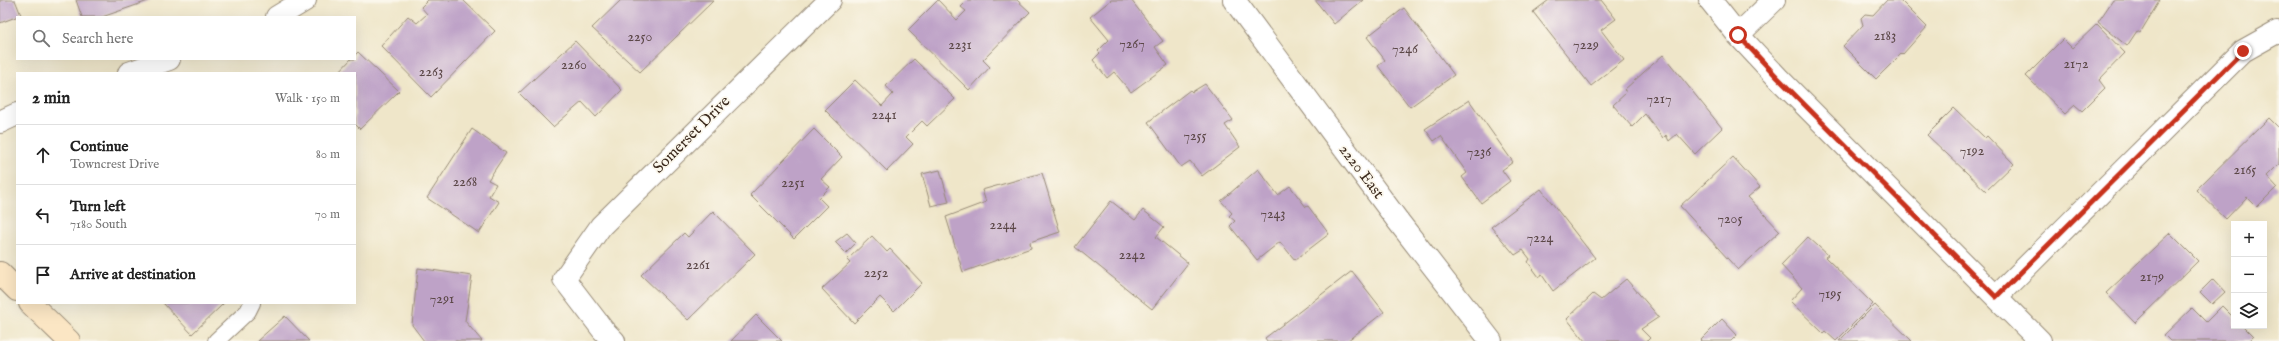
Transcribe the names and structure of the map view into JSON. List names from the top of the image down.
{
  "streets": {
    "street": ["Somerset Drive", "2220 East"]
  },
  "house_numbers": [
    "2183",
    "2250",
    "7267",
    "2231",
    "7229",
    "7246",
    "2172",
    "2260",
    "2263",
    "7217",
    "2241",
    "7255",
    "7192",
    "7236",
    "2165",
    "2268",
    "2251",
    "7243",
    "7205",
    "2244",
    "7224",
    "2242",
    "2261",
    "2252",
    "2179",
    "7195",
    "7291"
  ],
  "page": {
    "search": "Search here",
    "heading": ["2 min", "Walk · 150 m"],
    "list": [
      ["Continue", "Towncrest Drive", "80 m"],
      ["Turn left", "7180 South", "70 m"],
      "Arrive at destination"
    ],
    "map_buttons": ["+", "−"]
  }
}
